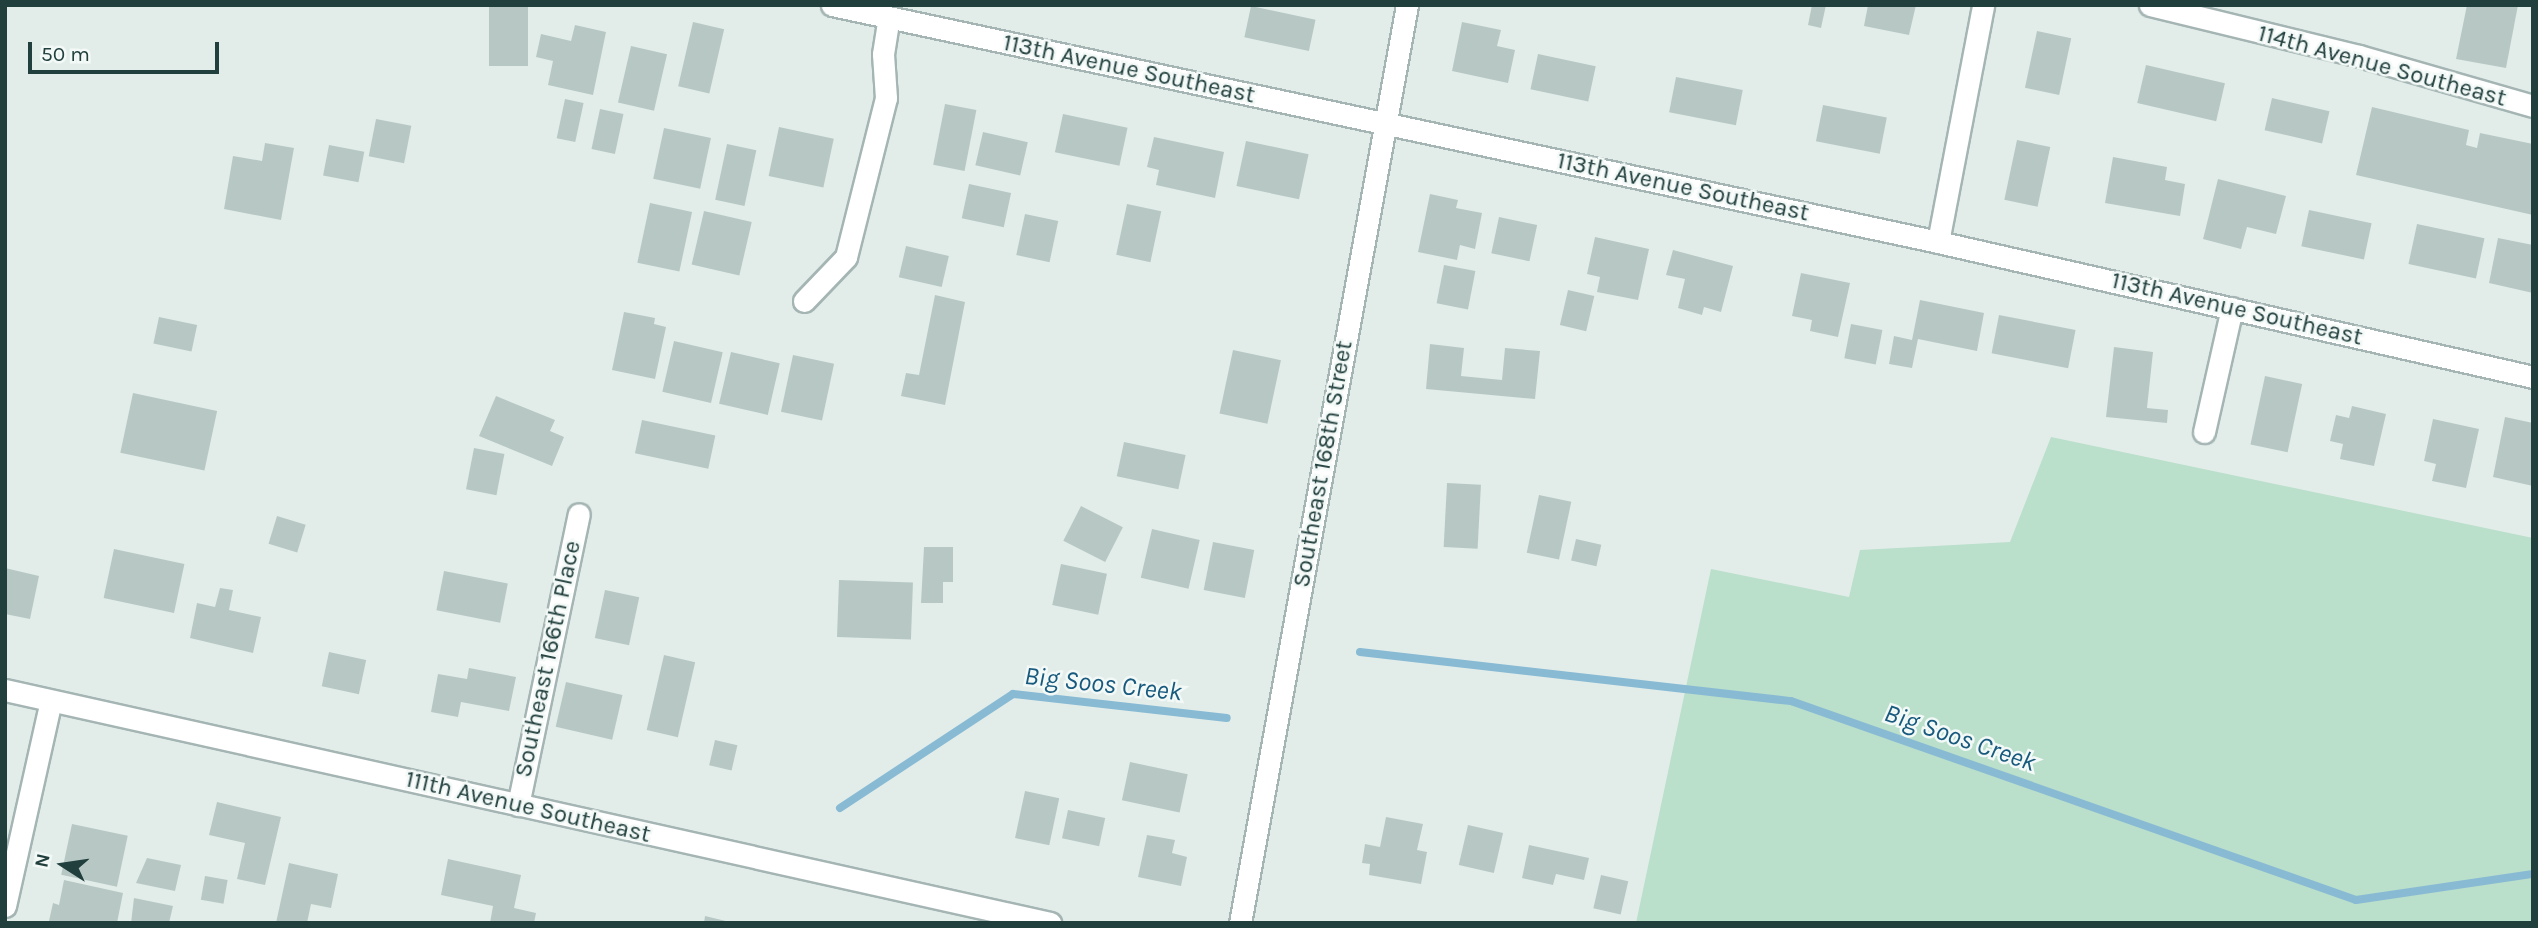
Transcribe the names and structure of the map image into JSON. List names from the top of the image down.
{
  "streets": {
    "street": [
      "114th Avenue Southeast",
      "113th Avenue Southeast",
      "Southeast 168th Street",
      "Southeast 166th Place",
      "111th Avenue Southeast"
    ]
  },
  "crossings": [
    ["113th Avenue Southeast", "Southeast 168th Street"],
    ["Southeast 166th Place", "111th Avenue Southeast"]
  ],
  "water": ["Big Soos Creek"],
  "scale_bar": "50 m",
  "north": "left"
}
